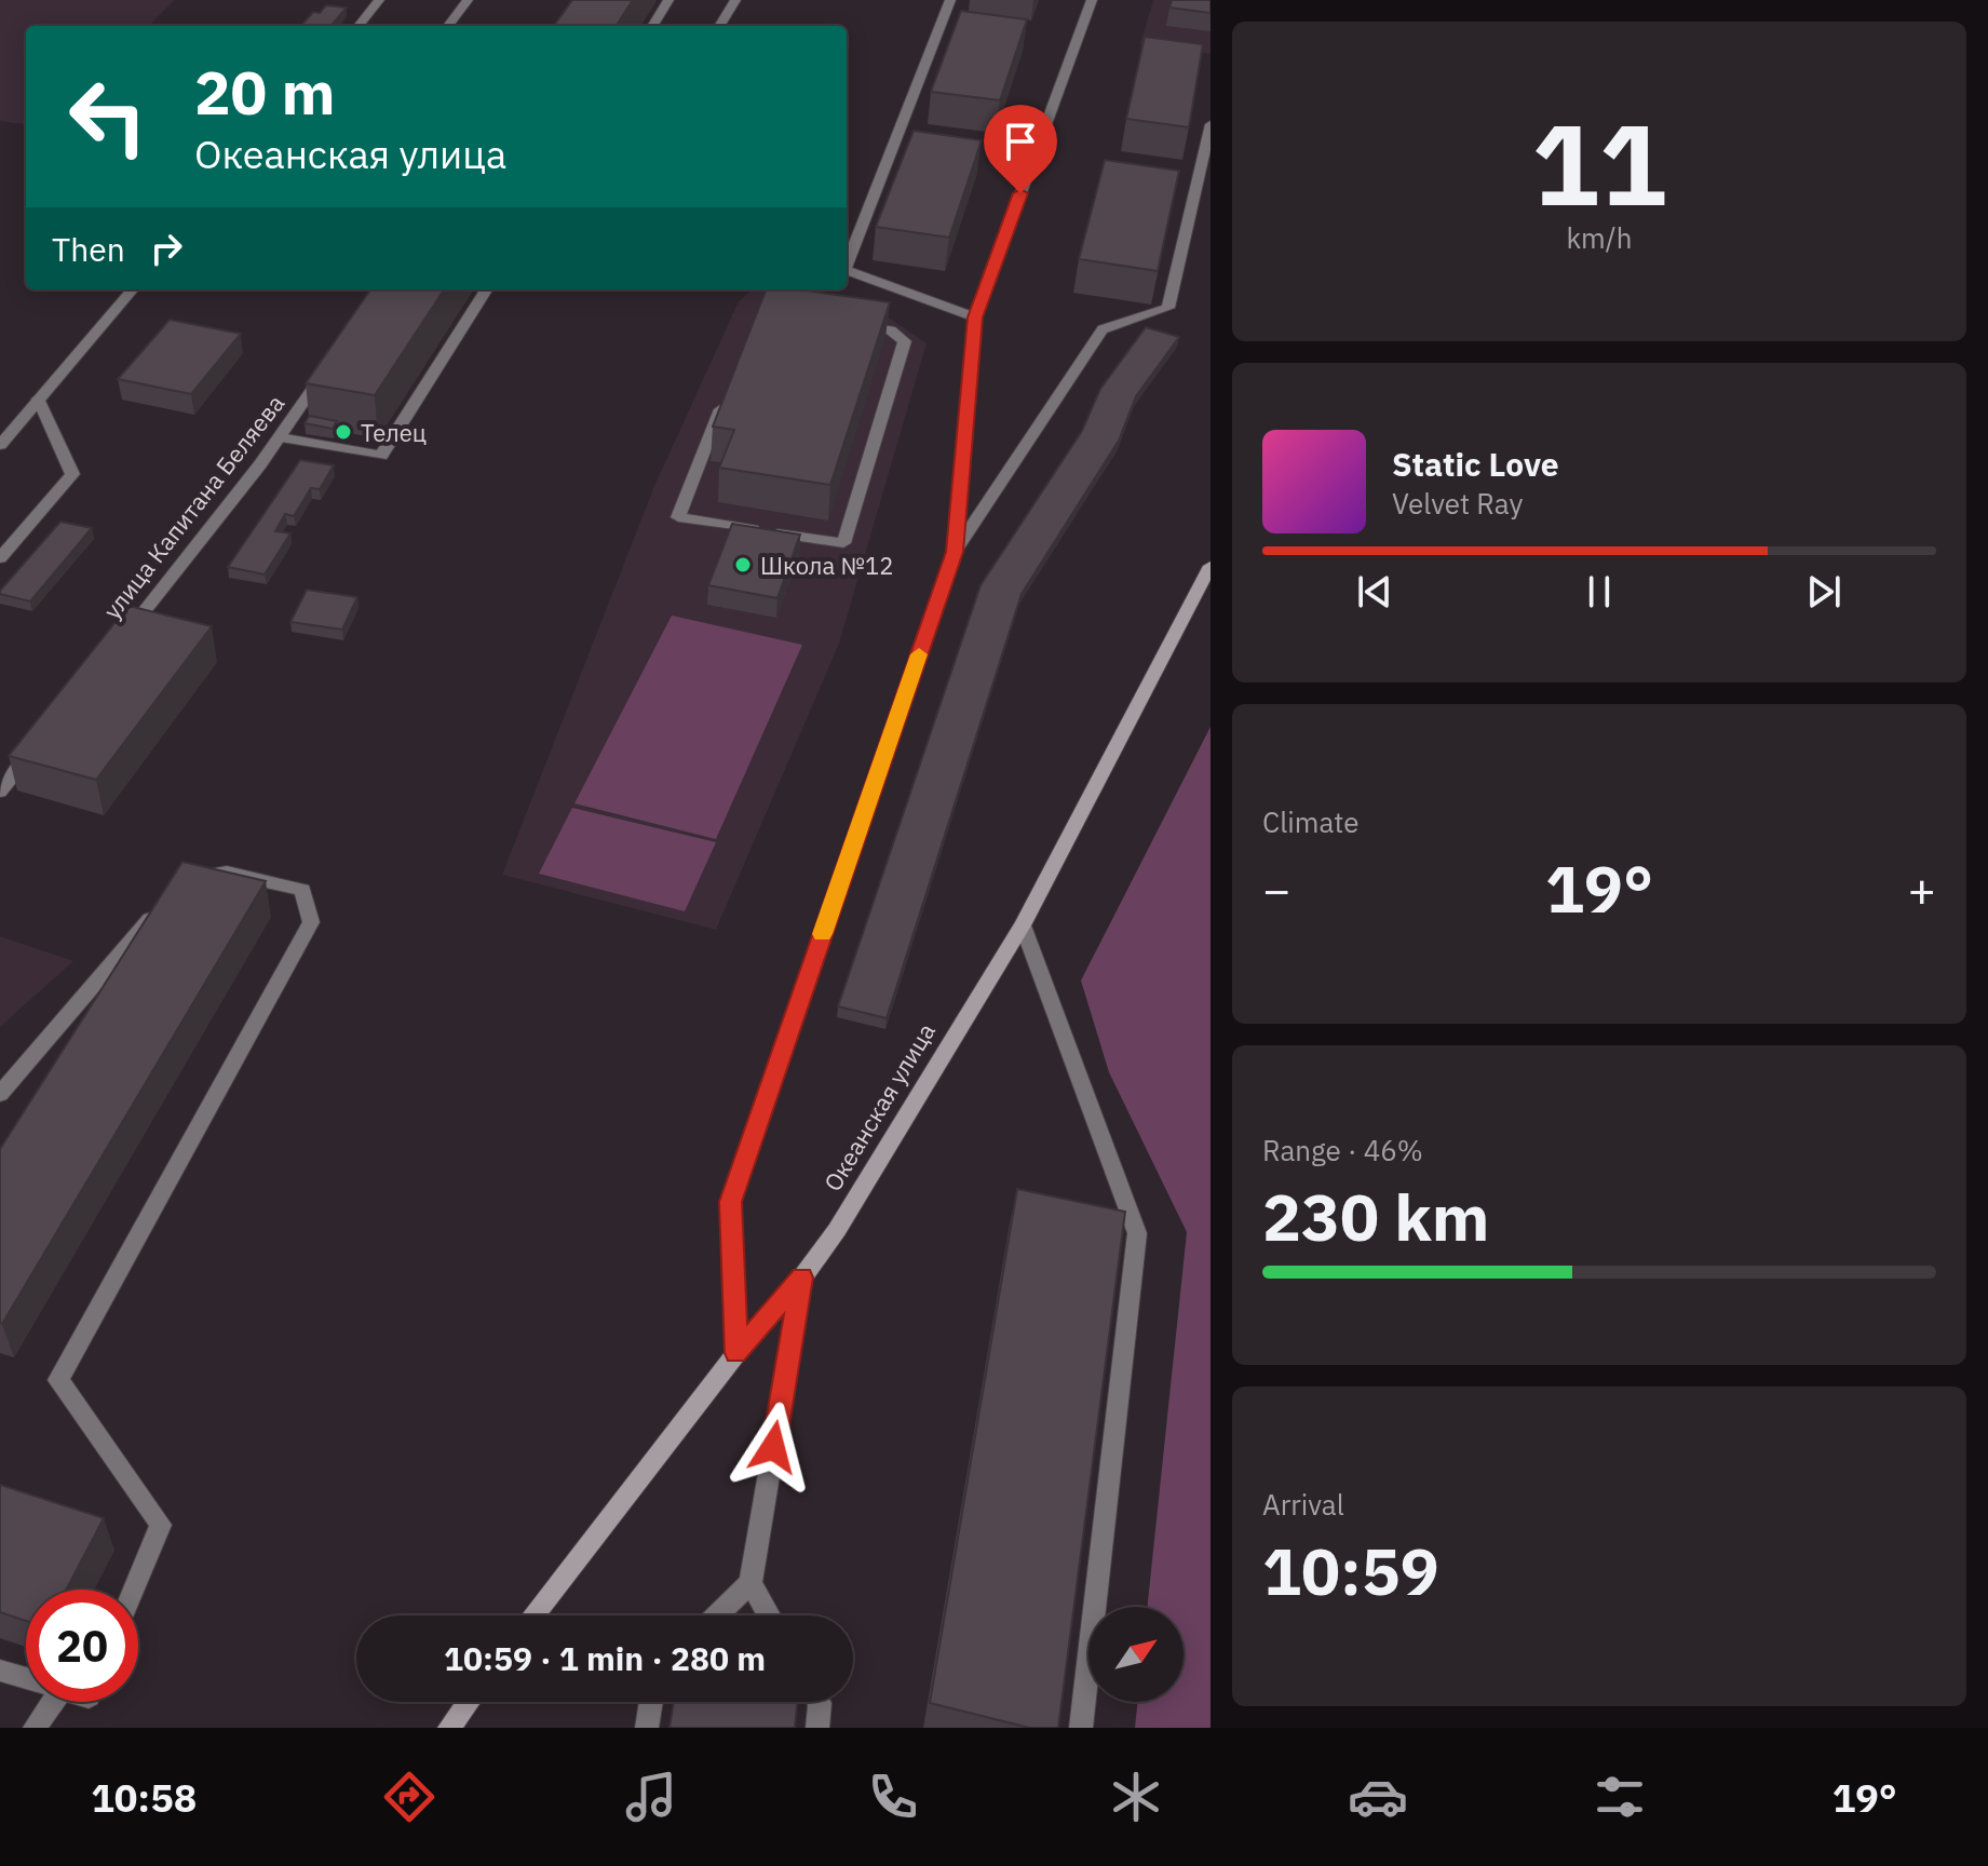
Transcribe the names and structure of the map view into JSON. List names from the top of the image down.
{
  "streets": {
    "main road": ["Океанская улица"],
    "street": ["улица Капитана Беляева"]
  },
  "places": ["Телец", "Школа №12"],
  "north": "top right",
  "page": {
    "tile": [
      ["11", "km/h"],
      "Climate",
      ["Range · 46%", "230 km"],
      ["Arrival", "10:59"]
    ],
    "turn": ["20 m", "Океанская улица"],
    "then": "Then",
    "song": ["Static Love", "Velvet Ray"],
    "heat": ["−", "19°", "+"],
    "limit": "20",
    "trip": "10:59 · 1 min · 280 m",
    "tabs": ["10:58", "19°"]
  }
}
